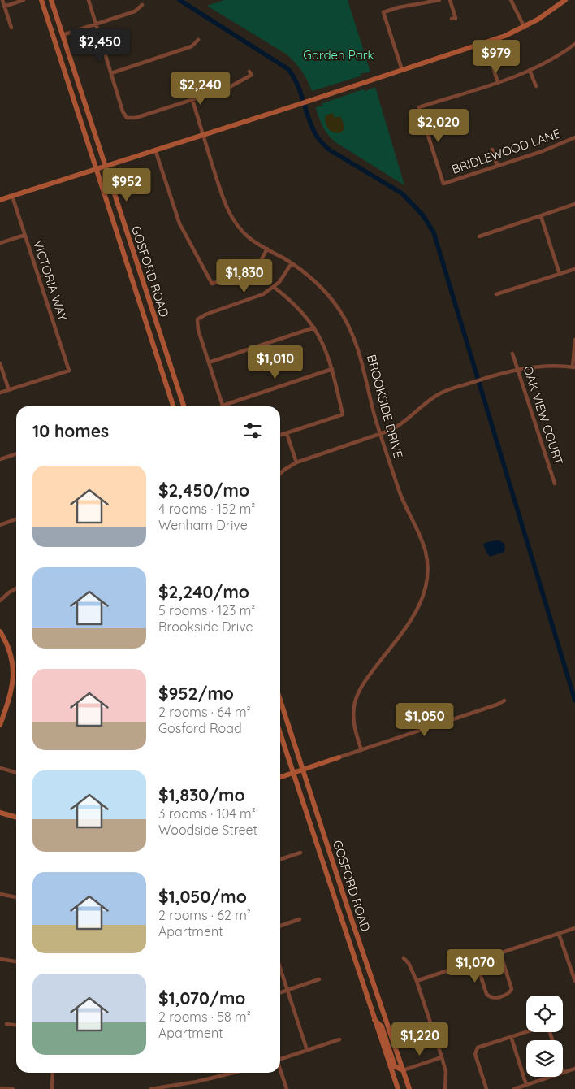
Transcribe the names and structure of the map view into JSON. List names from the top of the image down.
{
  "streets": {
    "main road": ["GOSFORD ROAD"],
    "street": [
      "BRIDLEWOOD LANE",
      "VICTORIA WAY",
      "BROOKSIDE DRIVE",
      "OAK VIEW COURT"
    ]
  },
  "parks": ["Garden Park"],
  "page": {
    "price": [
      "$2,450",
      "$979",
      "$2,240",
      "$2,020",
      "$952",
      "$1,830",
      "$1,010",
      "$1,050",
      "$1,070",
      "$1,220"
    ],
    "heading": "10 homes",
    "list": [
      {
        "name": "$2,450/mo",
        "note": "4 rooms · 152 m² · Wenham Drive"
      },
      {
        "name": "$2,240/mo",
        "note": "5 rooms · 123 m² · Brookside Drive"
      },
      {
        "name": "$952/mo",
        "note": "2 rooms · 64 m² · Gosford Road"
      },
      {
        "name": "$1,830/mo",
        "note": "3 rooms · 104 m² · Woodside Street"
      },
      {
        "name": "$1,050/mo",
        "note": "2 rooms · 62 m² · Apartment"
      },
      {
        "name": "$1,070/mo",
        "note": "2 rooms · 58 m² · Apartment"
      }
    ]
  }
}
